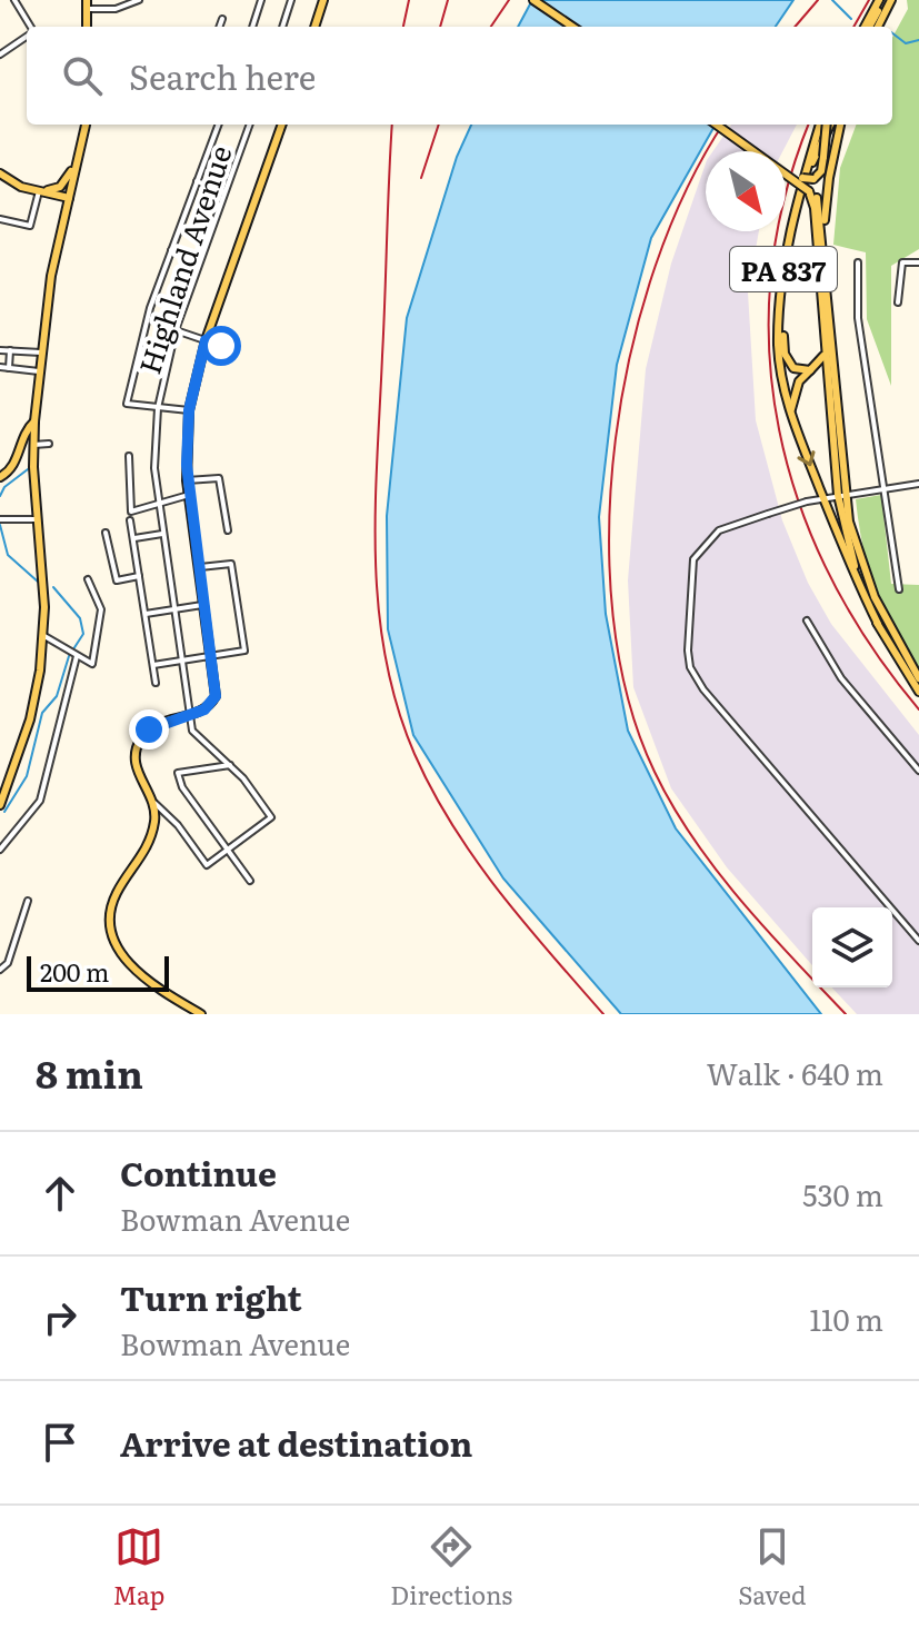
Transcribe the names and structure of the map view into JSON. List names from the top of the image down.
{
  "streets": {
    "main road": ["PA 837"],
    "street": ["Highland Avenue"]
  },
  "scale_bar": "200 m",
  "north": "bottom right",
  "page": {
    "search": "Search here",
    "scale": "200 m",
    "heading": ["8 min", "Walk · 640 m"],
    "list": [
      ["Continue", "Bowman Avenue", "530 m"],
      ["Turn right", "Bowman Avenue", "110 m"],
      "Arrive at destination"
    ],
    "nav": ["Map", "Directions", "Saved"]
  }
}
